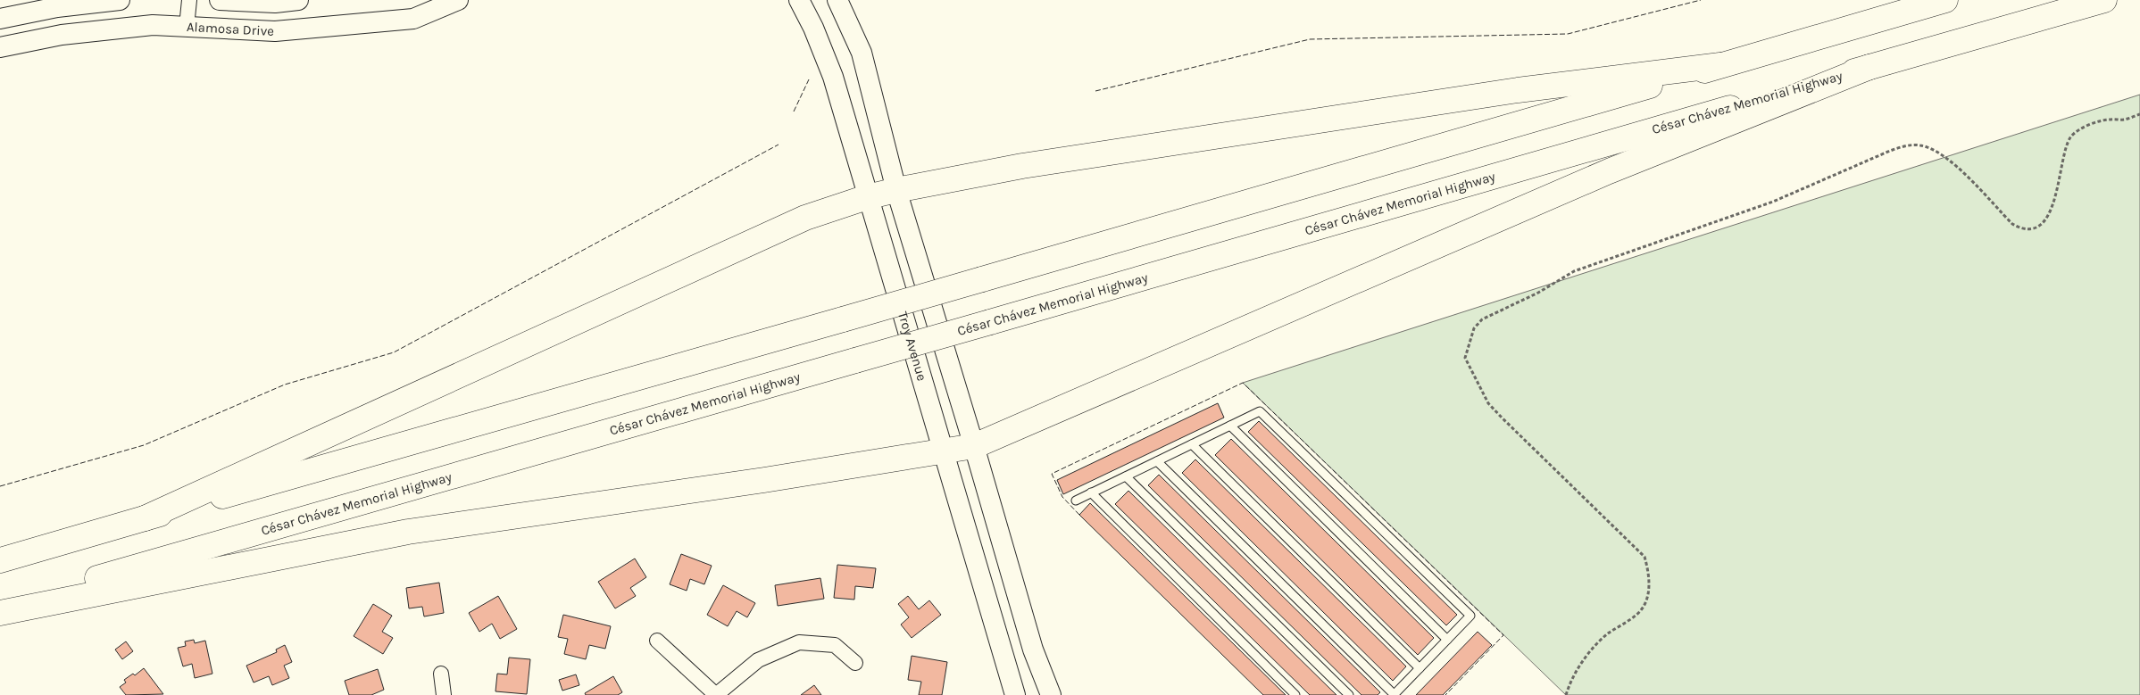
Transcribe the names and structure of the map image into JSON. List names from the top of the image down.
{
  "streets": {
    "highway": ["César Chávez Memorial Highway"],
    "main road": ["Alamosa Drive", "Troy Avenue"]
  }
}
